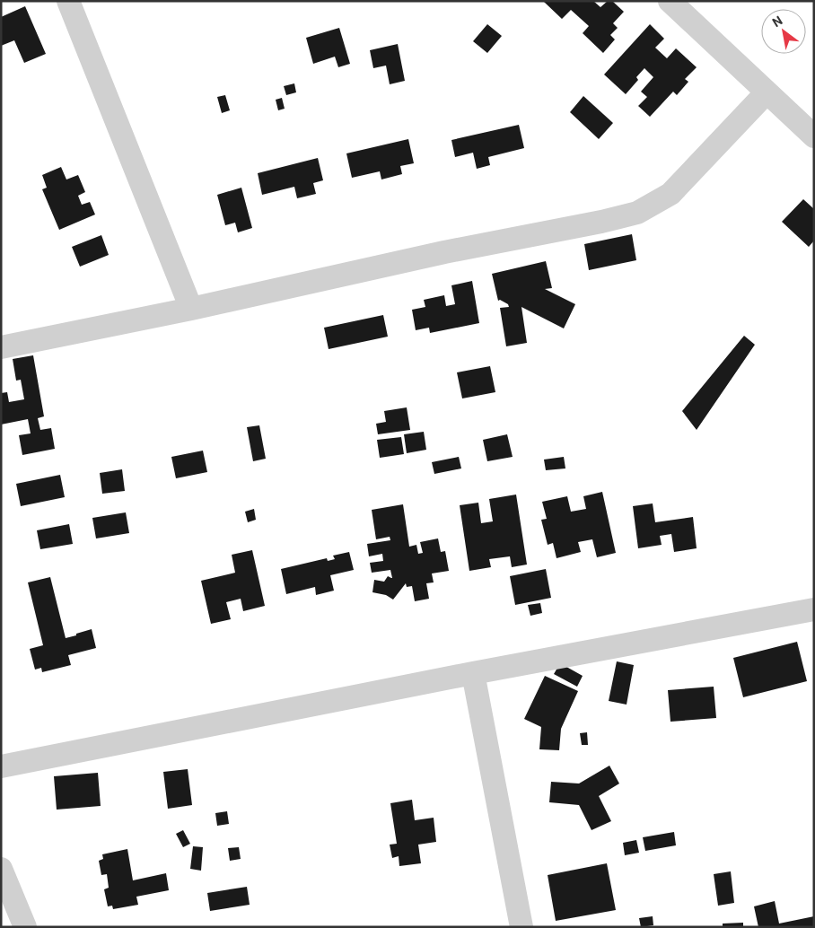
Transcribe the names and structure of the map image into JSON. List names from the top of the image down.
{
  "north": "top left"
}
